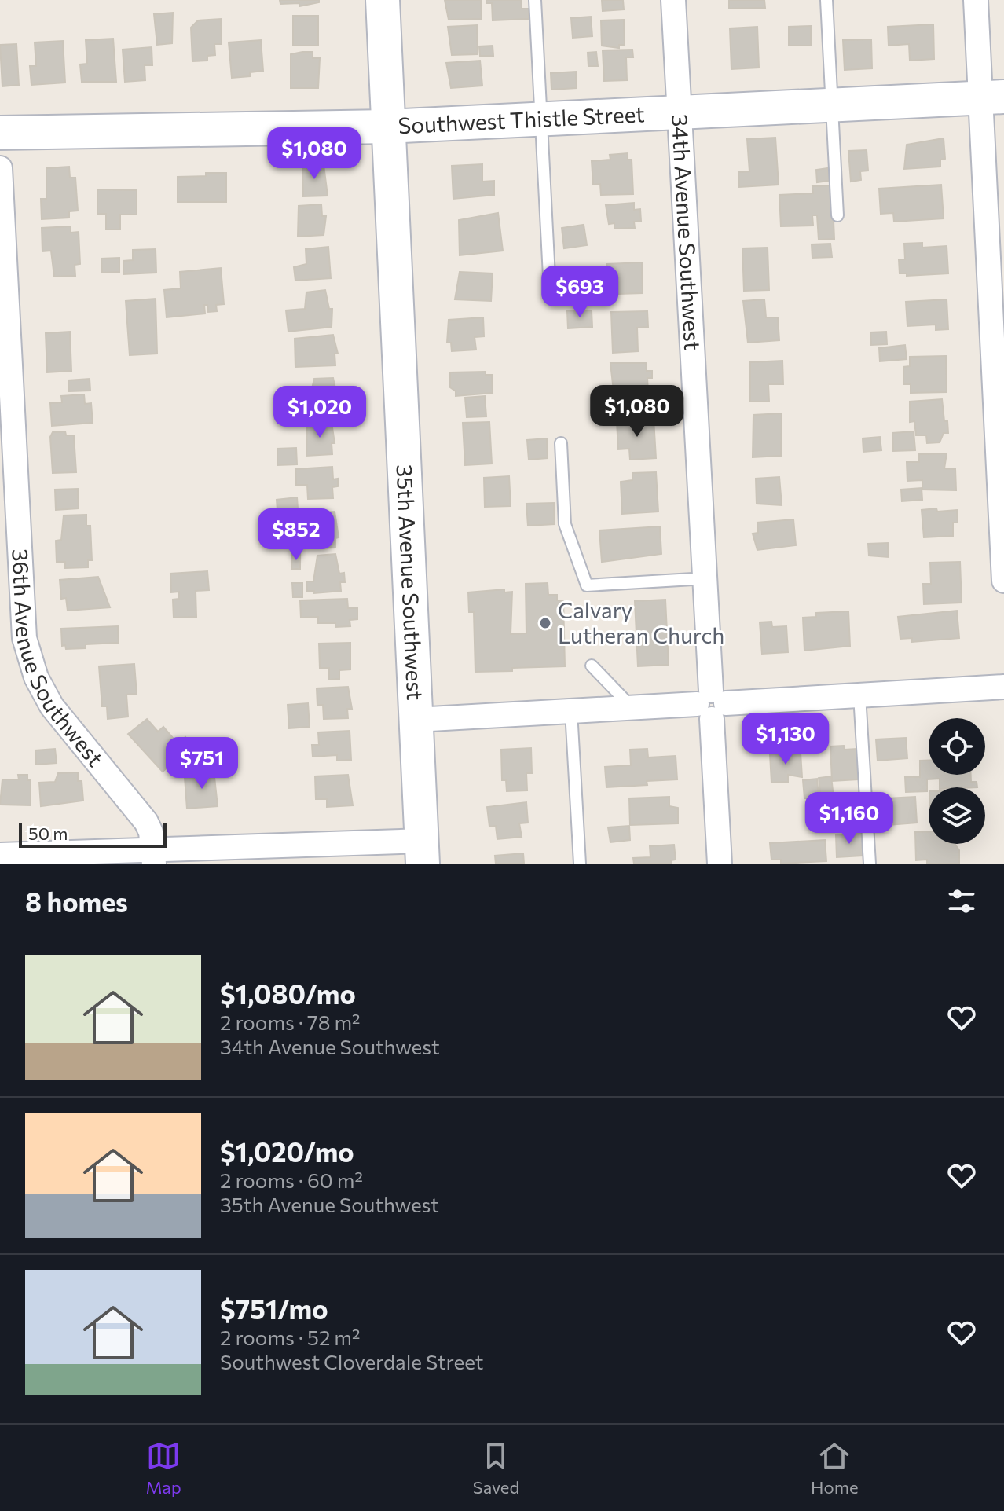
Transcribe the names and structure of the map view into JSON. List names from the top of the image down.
{
  "streets": {
    "main road": ["Southwest Thistle Street", "35th Avenue Southwest"],
    "street": ["34th Avenue Southwest", "36th Avenue Southwest"]
  },
  "crossings": [
    ["Southwest Thistle Street", "34th Avenue Southwest"],
    ["Southwest Thistle Street", "35th Avenue Southwest"]
  ],
  "places": ["Calvary Lutheran Church"],
  "scale_bar": "50 m",
  "page": {
    "price": [
      "$1,080",
      "$693",
      "$1,080",
      "$1,020",
      "$852",
      "$1,130",
      "$751",
      "$1,160"
    ],
    "scale": "50 m",
    "heading": "8 homes",
    "list": [
      {
        "name": "$1,080/mo",
        "note": "2 rooms · 78 m² · 34th Avenue Southwest"
      },
      {
        "name": "$1,020/mo",
        "note": "2 rooms · 60 m² · 35th Avenue Southwest"
      },
      {
        "name": "$751/mo",
        "note": "2 rooms · 52 m² · Southwest Cloverdale Street"
      }
    ],
    "tabs": ["Map", "Saved", "Home"]
  }
}
